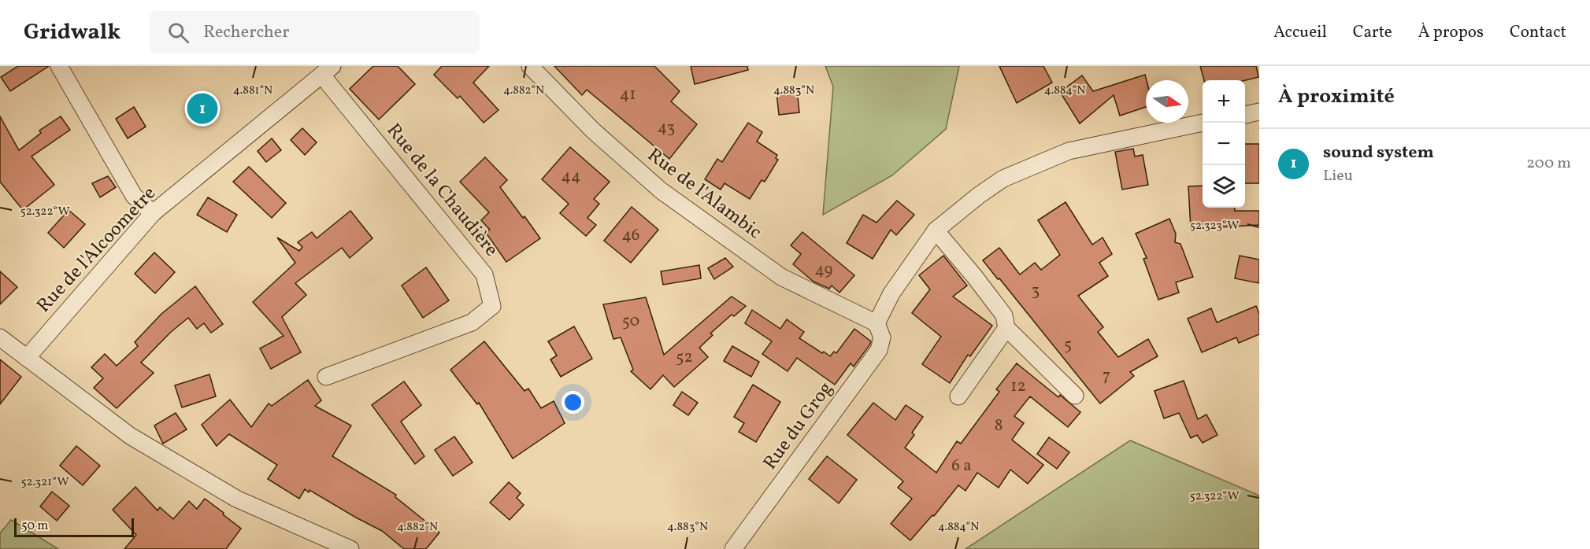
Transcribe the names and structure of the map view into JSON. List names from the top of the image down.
{
  "streets": {
    "street": [
      "Rue de la Chaudière",
      "Rue de l'Alambic",
      "Rue de l'Alcoometre",
      "Rue du Grog"
    ]
  },
  "crossings": [
    ["Rue de la Chaudière", "Rue de l'Alcoometre"],
    ["Rue de l'Alambic", "Rue du Grog"]
  ],
  "house_numbers": [
    "41",
    "43",
    "44",
    "46",
    "49",
    "3",
    "50",
    "5",
    "52",
    "7",
    "12",
    "8",
    "6 a"
  ],
  "scale_bar": "50 m",
  "north": "right",
  "page": {
    "header": "Gridwalk",
    "search": "Rechercher",
    "nav": [
      "Accueil",
      "Carte",
      "À propos",
      "Contact"
    ],
    "heading": "À proximité",
    "map_buttons": ["+", "−"],
    "pins": "1",
    "list": [
      {
        "mark": "1",
        "name": "sound system",
        "note": "Lieu",
        "value": "200 m"
      }
    ],
    "scale": "50 m"
  },
  "coordinates": [
    "4.881°N",
    "4.882°N",
    "4.883°N",
    "4.884°N",
    "52.322°W",
    "52.323°W",
    "52.321°W"
  ]
}
